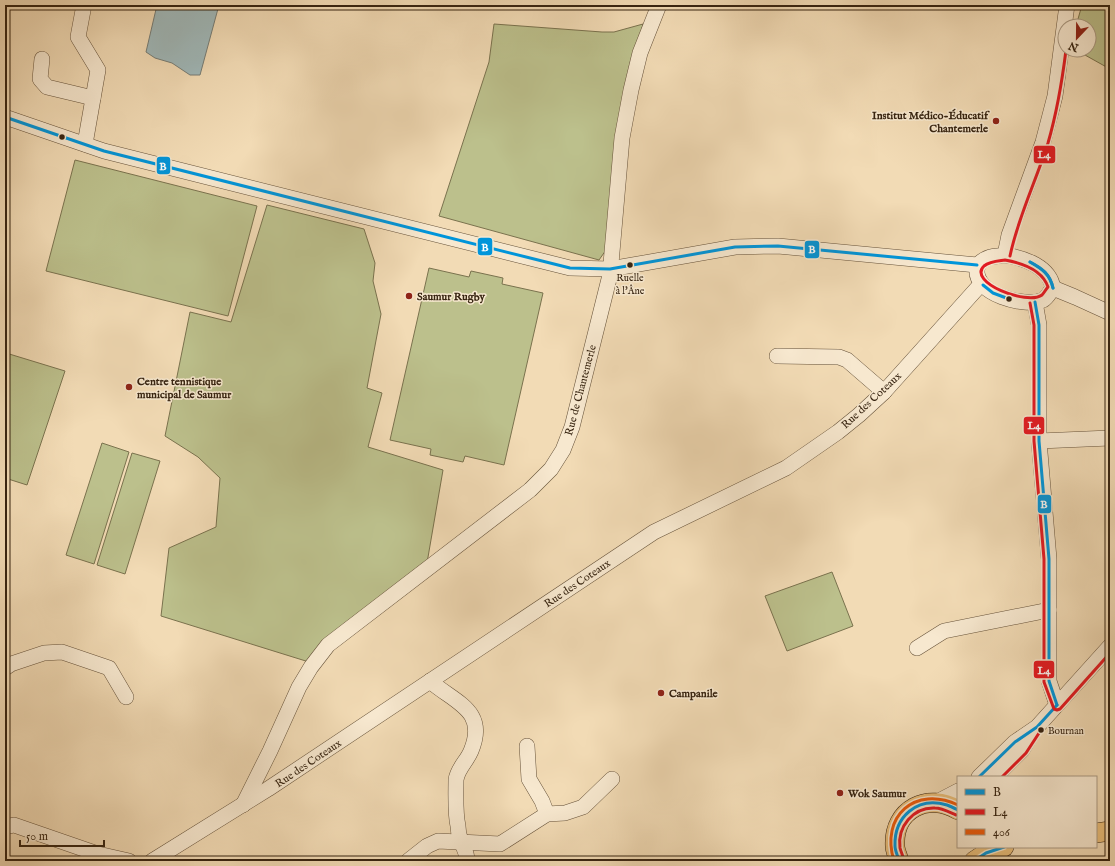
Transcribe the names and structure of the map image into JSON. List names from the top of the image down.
{
  "streets": {
    "street": ["Rue de Chantemerle", "Rue des Coteaux"]
  },
  "crossings": [
    ["Rue de Chantemerle", "Rue des Coteaux"]
  ],
  "places": [
    "Institut Médico-Éducatif Chantemerle",
    "Ruelle à l'Âne",
    "Saumur Rugby",
    "Centre tennistique municipal de Saumur",
    "Campanile",
    "Bournan",
    "Wok Saumur"
  ],
  "lines": ["transit line L4", "transit line B", "transit line 406"],
  "legend": ["B", "L4", "406"],
  "scale_bar": "50 m",
  "north": "bottom"
}
